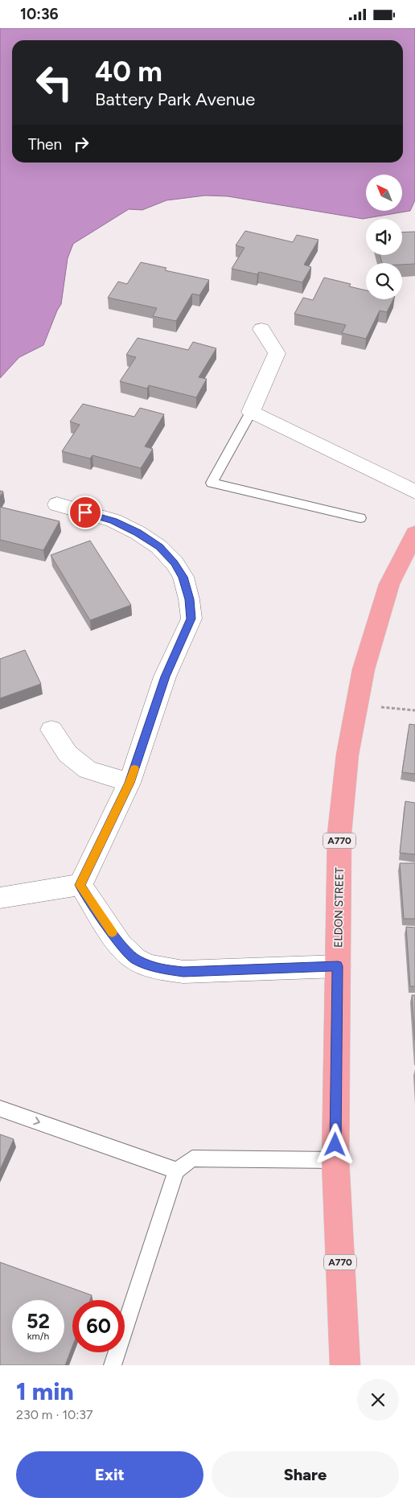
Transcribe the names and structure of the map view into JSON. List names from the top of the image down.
{
  "streets": {
    "main road": ["A770", "ELDON STREET"]
  },
  "north": "top left",
  "page": {
    "status": "10:36",
    "turn": ["40 m", "Battery Park Avenue"],
    "then": "Then",
    "speed": "52 km/h",
    "limit": "60",
    "heading": ["1 min", "230 m · 10:37"],
    "buttons": ["Exit", "Share"]
  }
}
